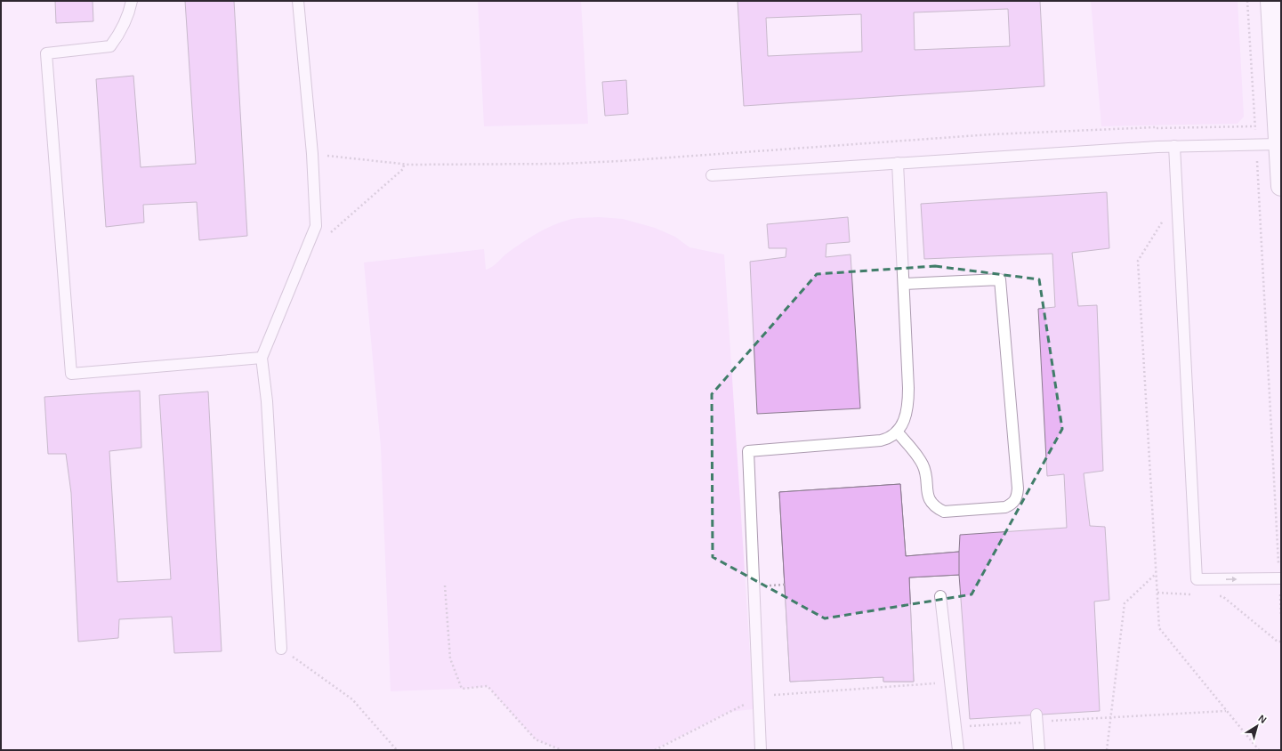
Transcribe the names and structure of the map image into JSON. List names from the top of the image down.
{
  "north": "top right"
}
